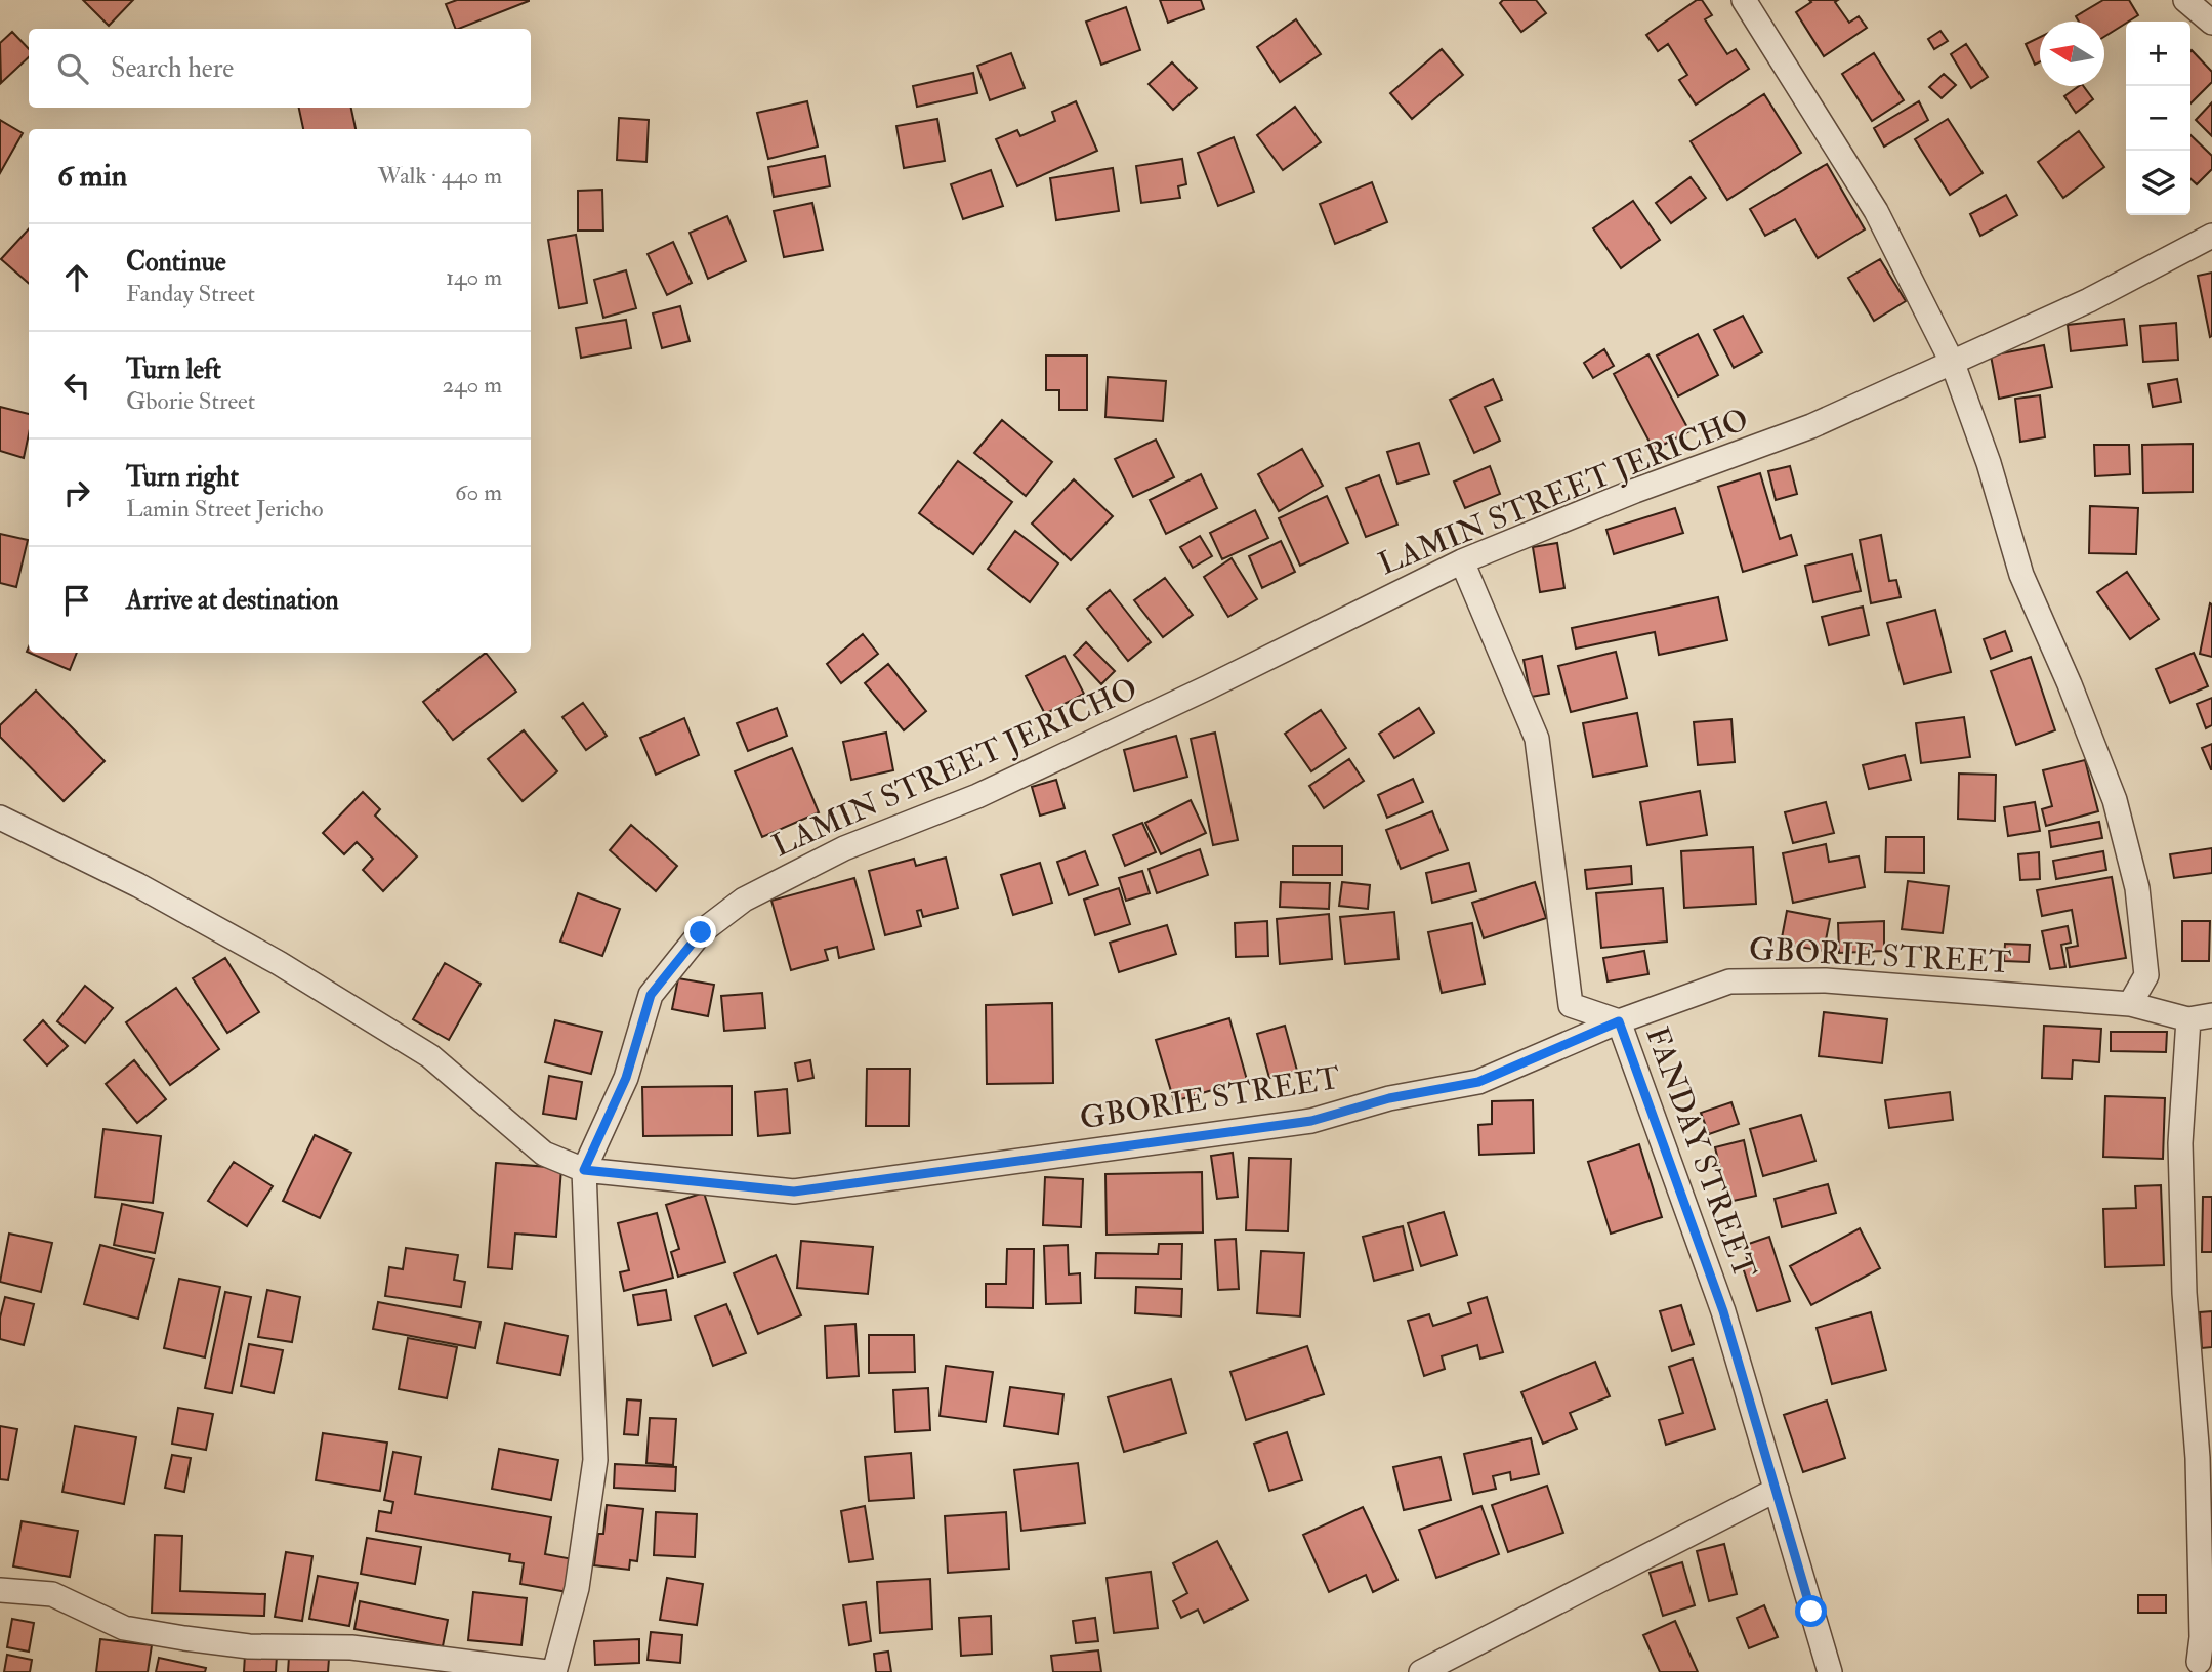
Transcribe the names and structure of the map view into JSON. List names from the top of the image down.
{
  "streets": {
    "street": ["LAMIN STREET JERICHO", "GBORIE STREET", "FANDAY STREET"]
  },
  "crossings": [
    ["LAMIN STREET JERICHO", "GBORIE STREET"],
    ["LAMIN STREET JERICHO", "FANDAY STREET"],
    ["GBORIE STREET", "FANDAY STREET"]
  ],
  "north": "left",
  "page": {
    "map_buttons": ["+", "−"],
    "search": "Search here",
    "heading": ["6 min", "Walk · 440 m"],
    "list": [
      ["Continue", "Fanday Street", "140 m"],
      ["Turn left", "Gborie Street", "240 m"],
      ["Turn right", "Lamin Street Jericho", "60 m"],
      "Arrive at destination"
    ]
  }
}
